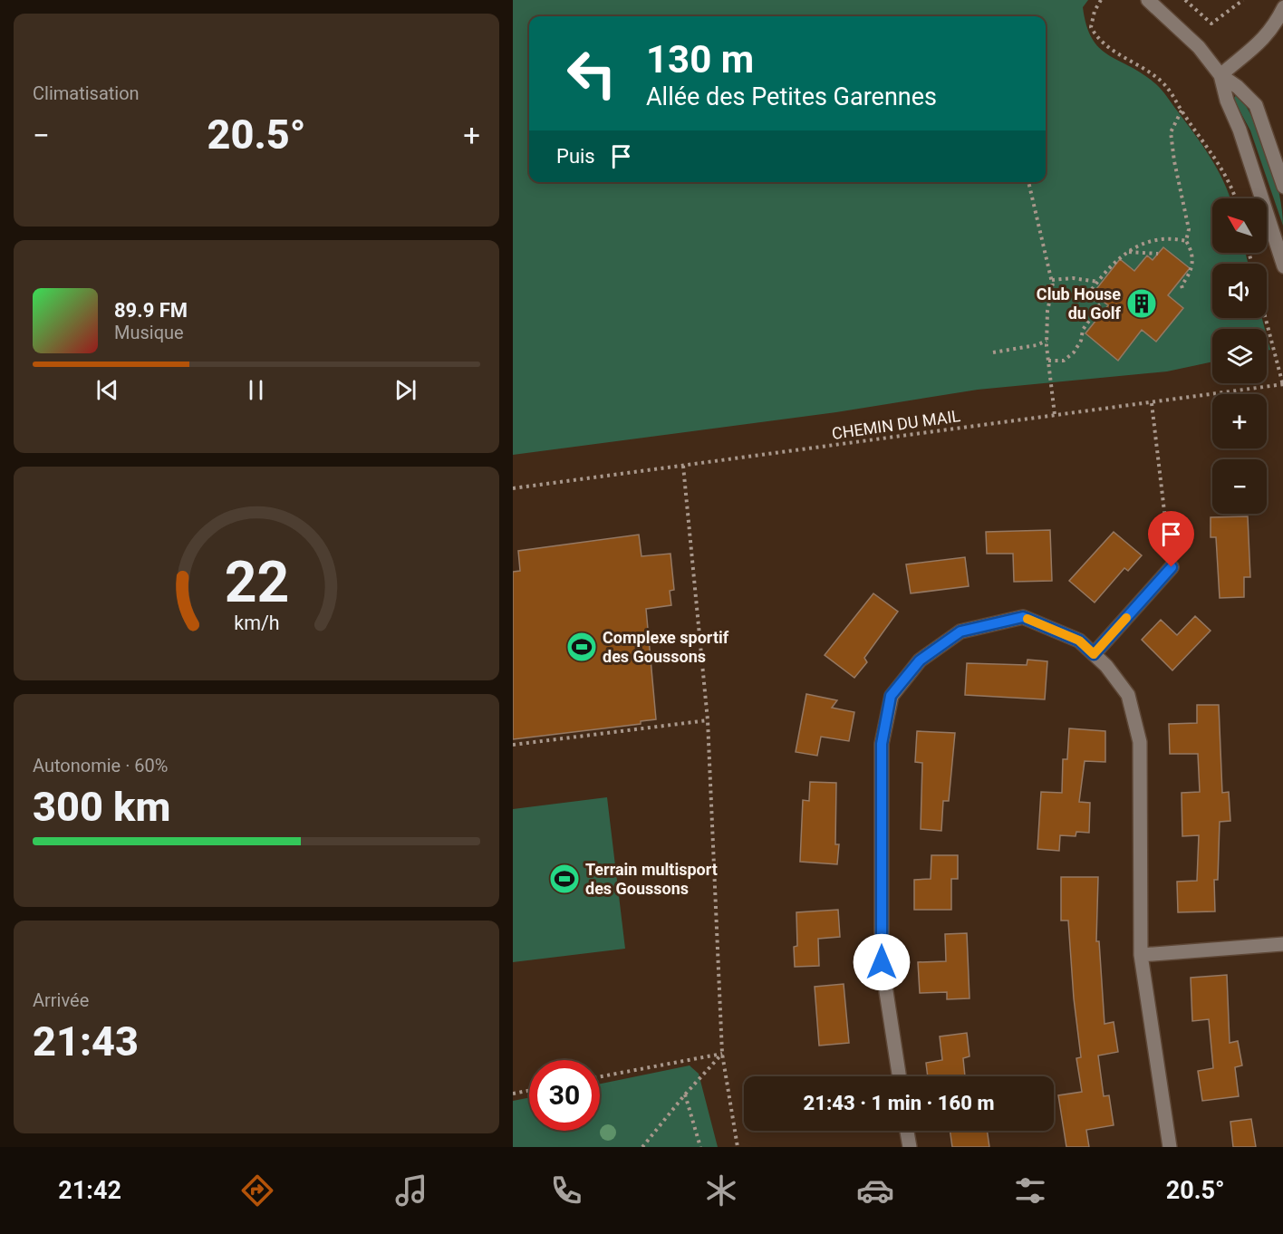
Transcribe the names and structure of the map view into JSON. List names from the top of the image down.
{
  "streets": {
    "path": ["CHEMIN DU MAIL"]
  },
  "places": {
    "building": ["Club House du Golf"],
    "sports": ["Complexe sportif des Goussons", "Terrain multisport des Goussons"]
  },
  "north": "top left",
  "page": {
    "tile": [
      "Climatisation",
      ["Autonomie · 60%", "300 km"],
      ["Arrivée", "21:43"]
    ],
    "turn": ["130 m", "Allée des Petites Garennes"],
    "heat": ["−", "20.5°", "+"],
    "then": "Puis",
    "map_buttons": ["+", "−"],
    "song": ["89.9 FM", "Musique"],
    "limit": "30",
    "trip": "21:43 · 1 min · 160 m",
    "tabs": ["21:42", "20.5°"],
    "gauge": ["22", "km/h"]
  }
}
